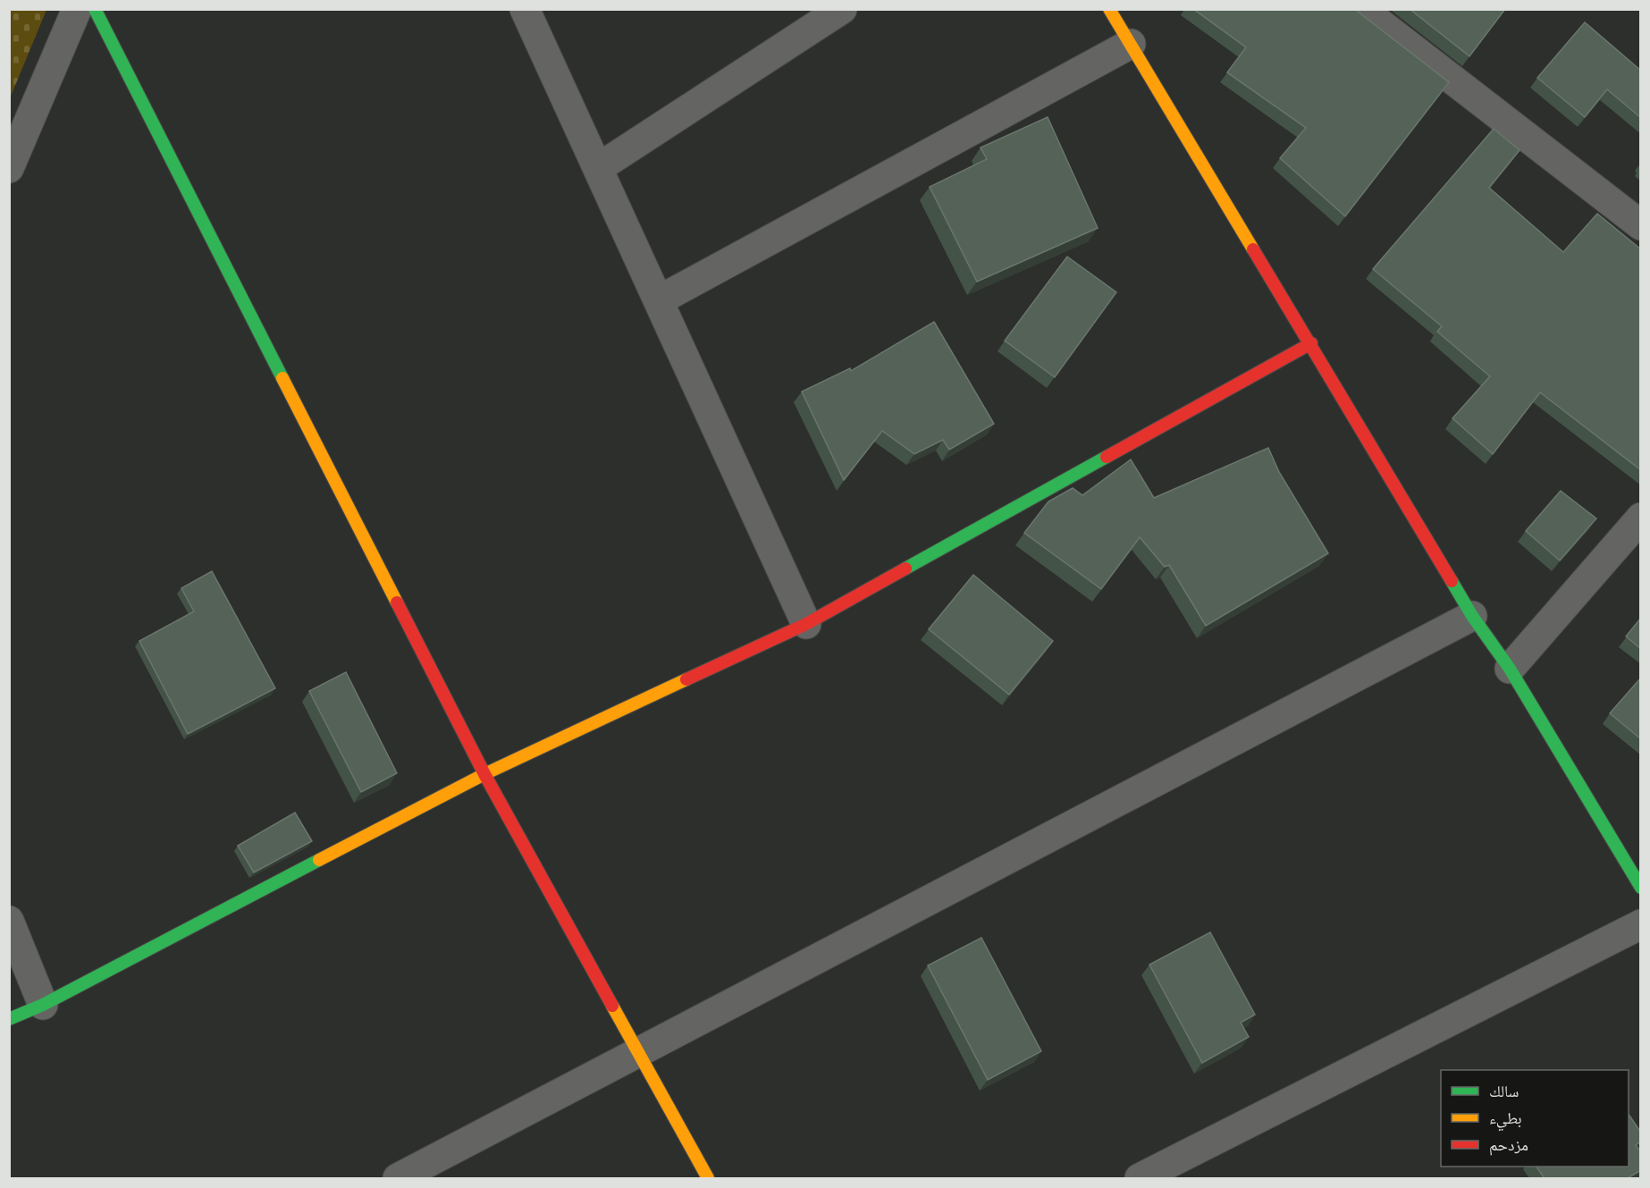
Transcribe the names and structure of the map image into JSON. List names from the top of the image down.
{
  "legend": ["سالك", "بطيء", "مزدحم"]
}
